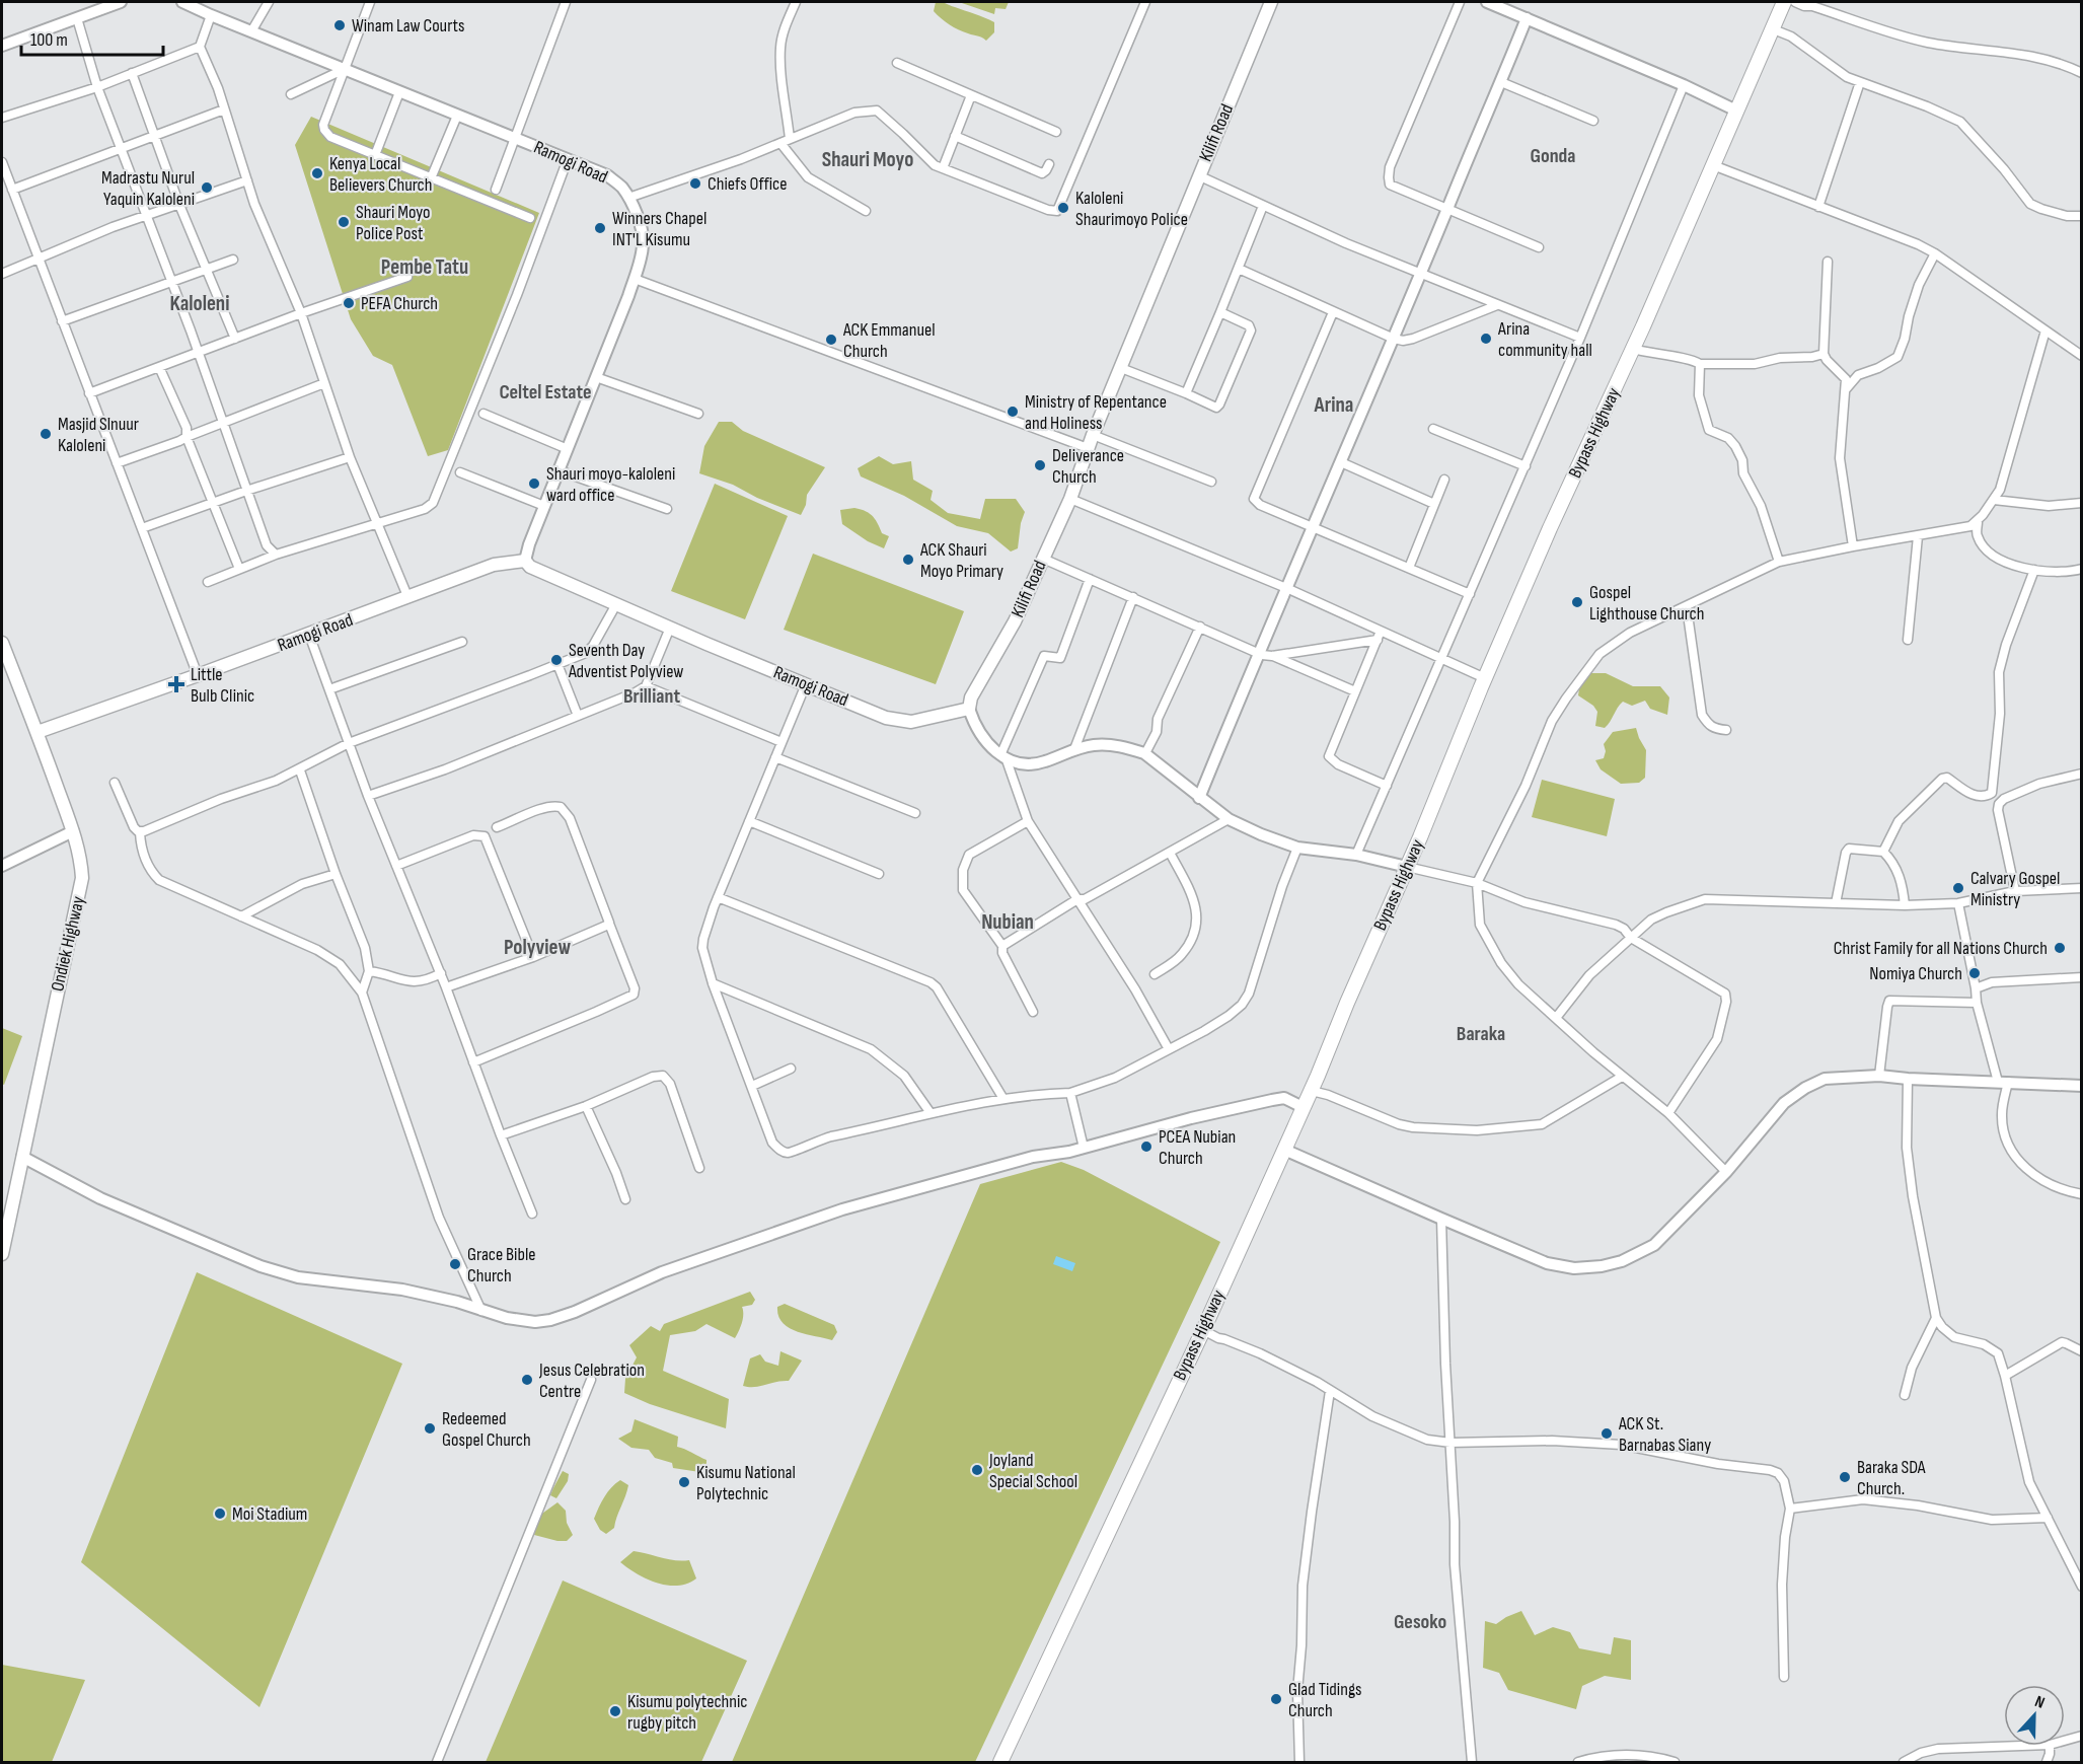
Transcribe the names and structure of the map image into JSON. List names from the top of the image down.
{
  "streets": {
    "main road": [
      "Kilifi Road",
      "Ramogi Road",
      "Bypass Highway",
      "Ondiek Highway"
    ]
  },
  "crossings": [
    ["Kilifi Road", "Ramogi Road"],
    ["Ramogi Road", "Ondiek Highway"]
  ],
  "districts": [
    "Gonda",
    "Shauri Moyo",
    "Pembe Tatu",
    "Kaloleni",
    "Celtel Estate",
    "Arina",
    "Brilliant",
    "Nubian",
    "Polyview",
    "Baraka",
    "Gesoko"
  ],
  "places": {
    "other": [
      "Winam Law Courts",
      "Kenya Local Believers Church",
      "Chiefs Office",
      "Madrastu Nurul Yaquin Kaloleni",
      "Kaloleni Shaurimoyo Police",
      "Shauri Moyo Police Post",
      "Winners Chapel INT'L Kisumu",
      "PEFA Church",
      "Arina community hall",
      "ACK Emmanuel Church",
      "Ministry of Repentance and Holiness",
      "Masjid Slnuur Kaloleni",
      "Deliverance Church",
      "Shauri moyo-kaloleni ward office",
      "ACK Shauri Moyo Primary",
      "Gospel Lighthouse Church",
      "Seventh Day Adventist Polyview",
      "Calvary Gospel Ministry",
      "Christ Family for all Nations Church",
      "Nomiya Church",
      "PCEA Nubian Church",
      "Grace Bible Church",
      "Jesus Celebration Centre",
      "Redeemed Gospel Church",
      "ACK St. Barnabas Siany",
      "Joyland Special School",
      "Baraka SDA Church.",
      "Kisumu National Polytechnic",
      "Moi Stadium",
      "Glad Tidings Church",
      "Kisumu polytechnic rugby pitch"
    ],
    "health": ["Little Bulb Clinic"]
  },
  "scale_bar": "100 m",
  "north": "top"
}
